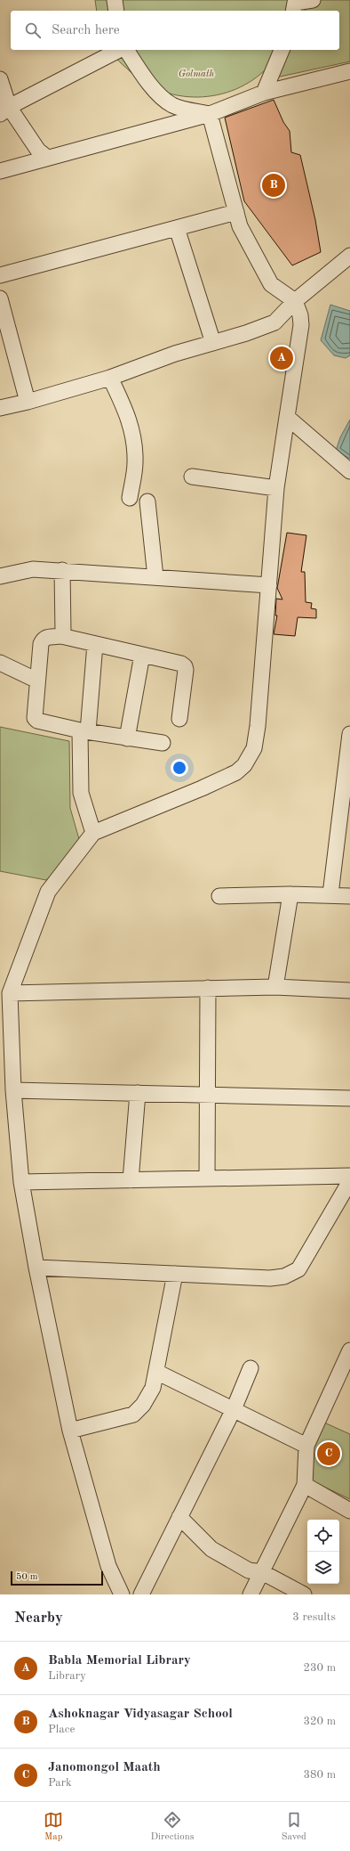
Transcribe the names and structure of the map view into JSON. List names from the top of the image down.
{
  "parks": ["Golmath"],
  "scale_bar": "50 m",
  "page": {
    "search": "Search here",
    "pins": ["B", "A", "C"],
    "scale": "50 m",
    "heading": ["Nearby", "3 results"],
    "list": [
      {
        "mark": "A",
        "name": "Babla Memorial Library",
        "note": "Library",
        "value": "230 m"
      },
      {
        "mark": "B",
        "name": "Ashoknagar Vidyasagar School",
        "note": "Place",
        "value": "320 m"
      },
      {
        "mark": "C",
        "name": "Janomongol Maath",
        "note": "Park",
        "value": "380 m"
      }
    ],
    "nav": ["Map", "Directions", "Saved"]
  }
}
